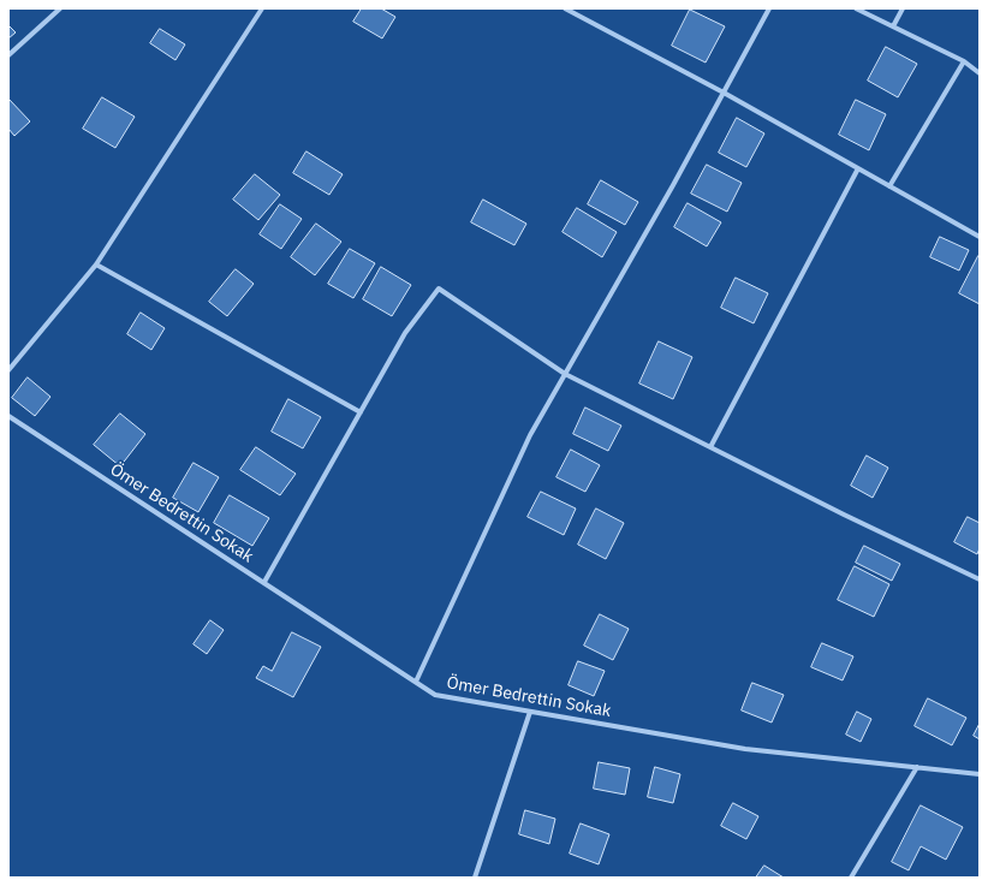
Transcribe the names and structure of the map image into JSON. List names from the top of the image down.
{
  "streets": {
    "street": ["Ömer Bedrettin Sokak"]
  }
}
